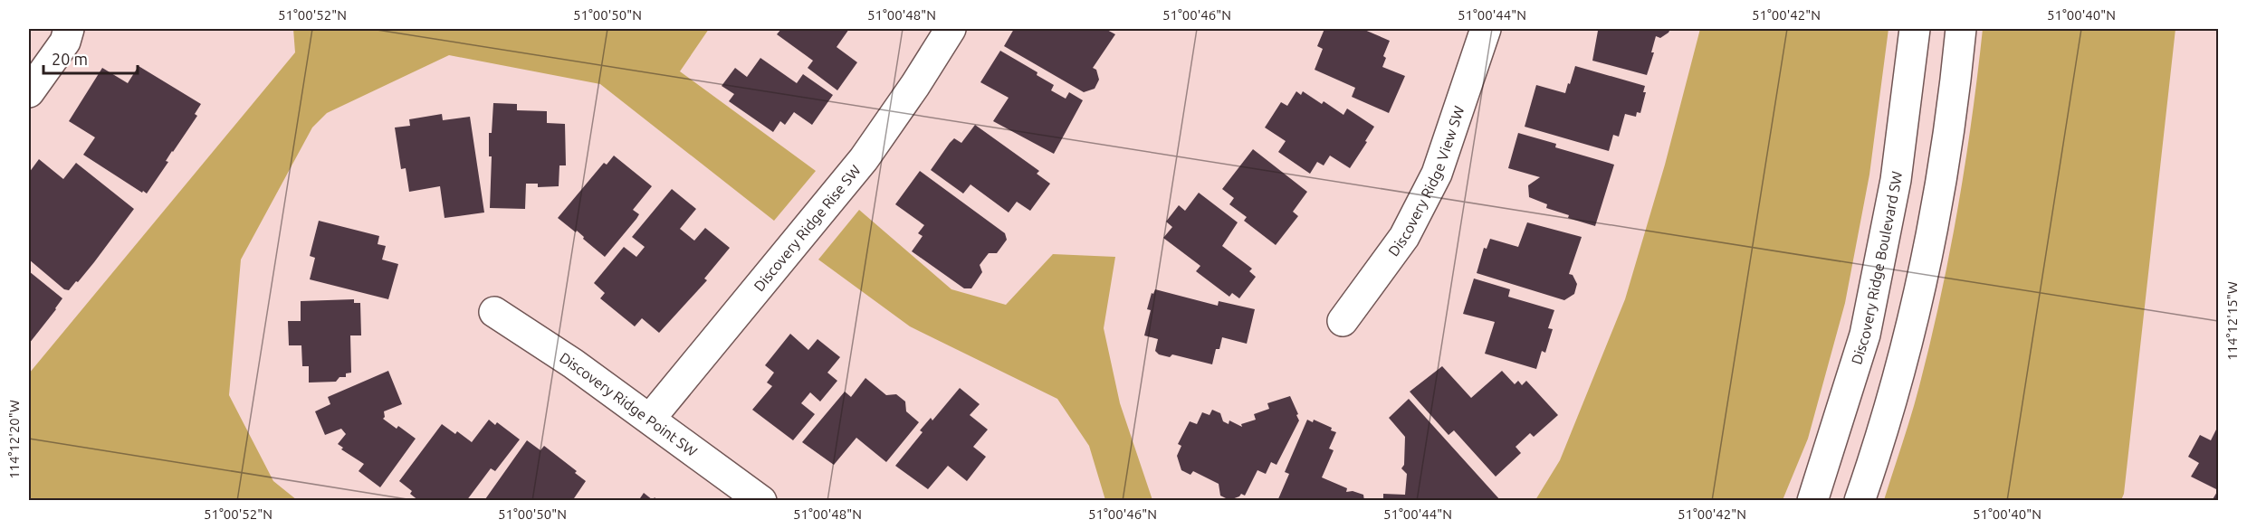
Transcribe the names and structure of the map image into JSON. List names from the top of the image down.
{
  "streets": {
    "street": [
      "Discovery Ridge View SW",
      "Discovery Ridge Rise SW",
      "Discovery Ridge Boulevard SW",
      "Discovery Ridge Point SW"
    ]
  },
  "crossings": [
    ["Discovery Ridge Rise SW", "Discovery Ridge Point SW"]
  ],
  "scale_bar": "20 m",
  "coordinates": [
    "51°00'52\"N",
    "51°00'50\"N",
    "51°00'48\"N",
    "51°00'46\"N",
    "51°00'44\"N",
    "51°00'42\"N",
    "51°00'40\"N",
    "114°12'15\"W",
    "114°12'20\"W"
  ]
}
